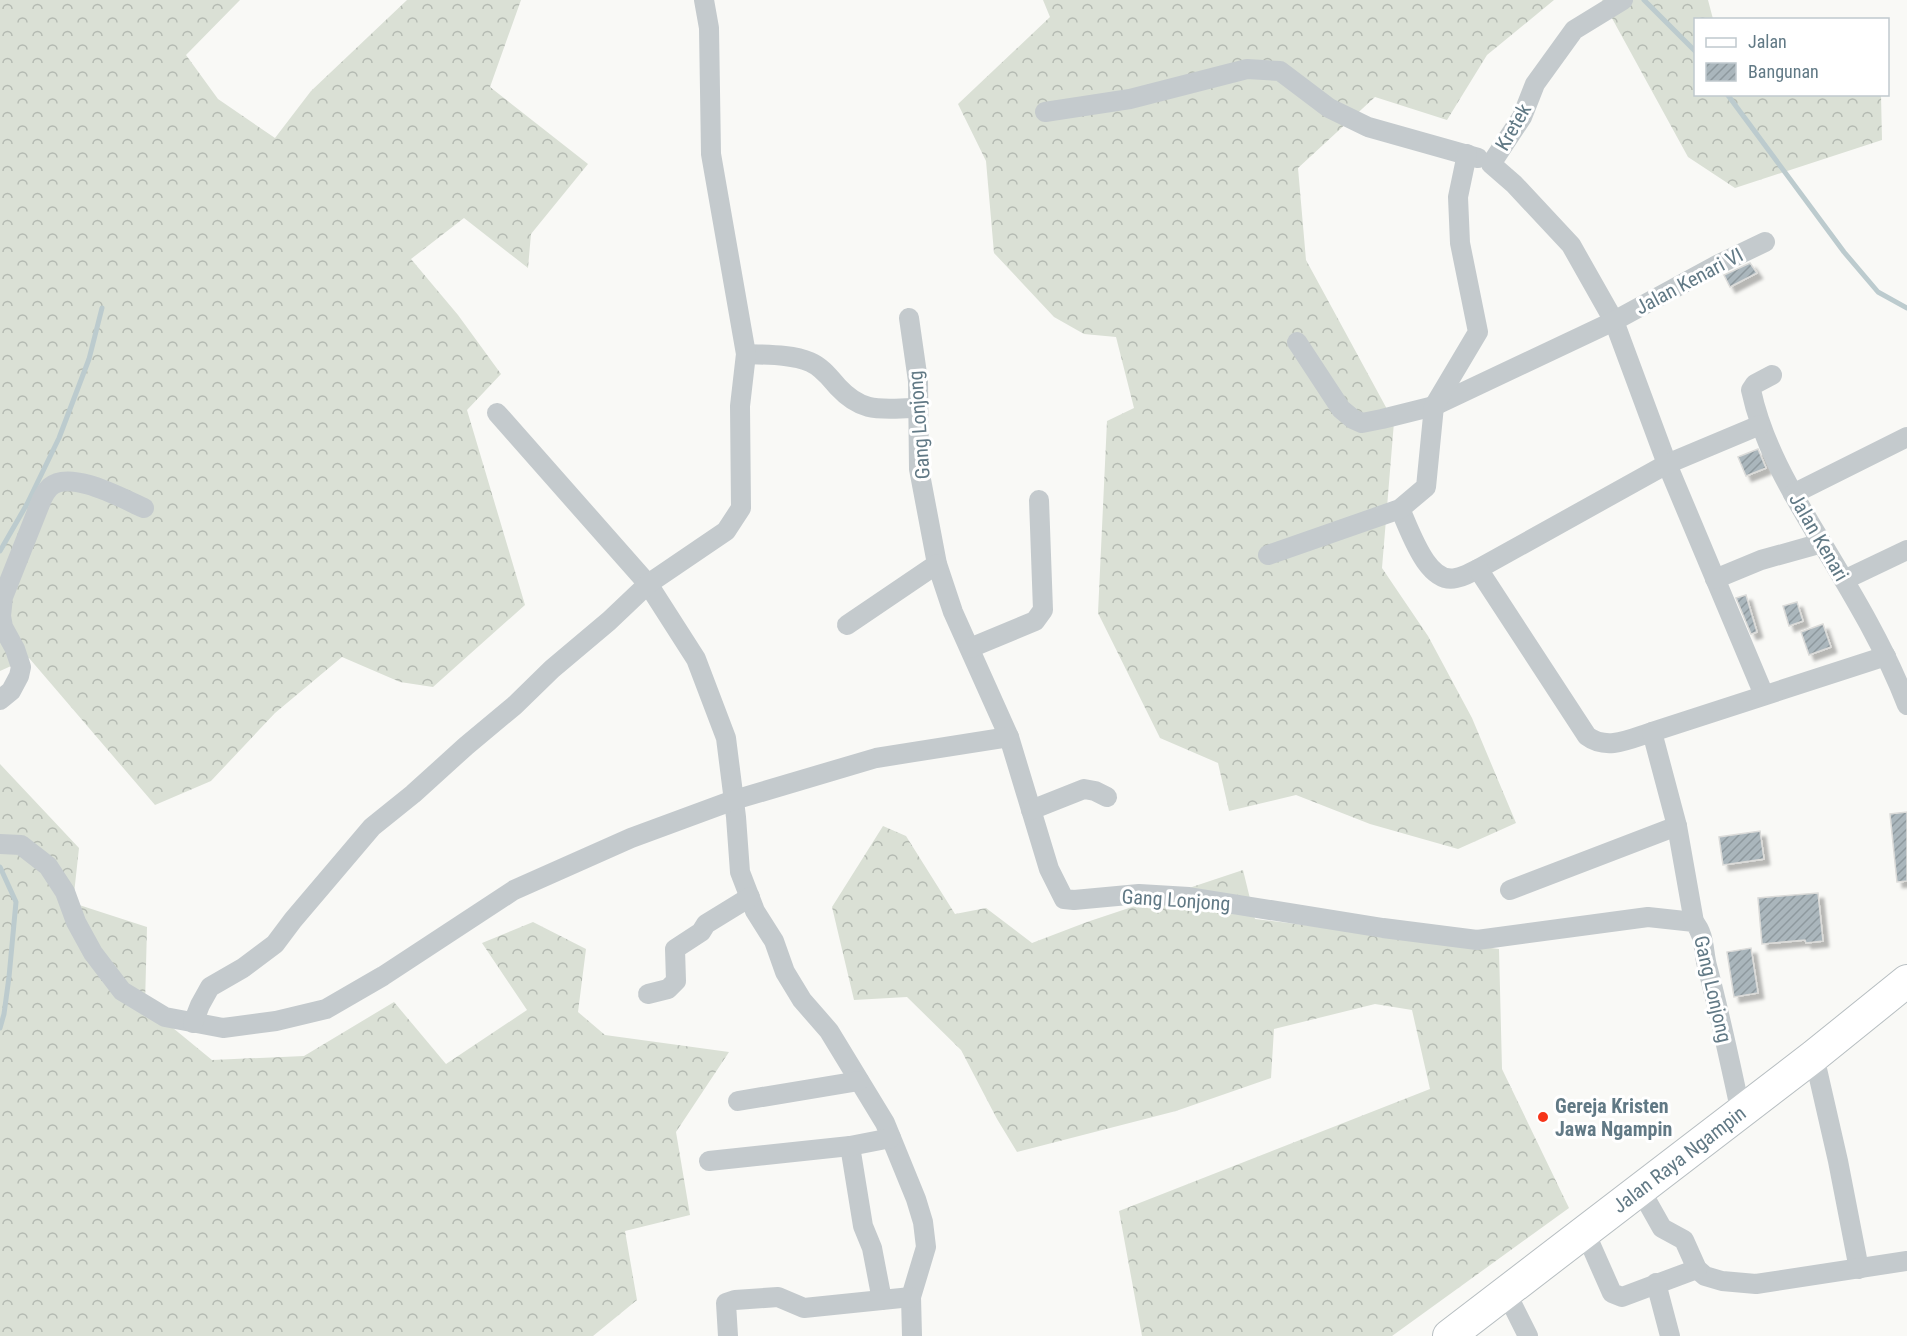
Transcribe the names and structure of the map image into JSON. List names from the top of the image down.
{
  "streets": {
    "main road": ["Jalan Raya Ngampin"],
    "street": [
      "Kretek",
      "Jalan Kenari VI",
      "Gang Lonjong",
      "Jalan Kenari"
    ]
  },
  "crossings": [
    ["Kretek", "Jalan Kenari VI"],
    ["Gang Lonjong", "Jalan Raya Ngampin"]
  ],
  "places": ["Gereja Kristen Jawa Ngampin"],
  "legend": ["Jalan", "Bangunan"]
}
